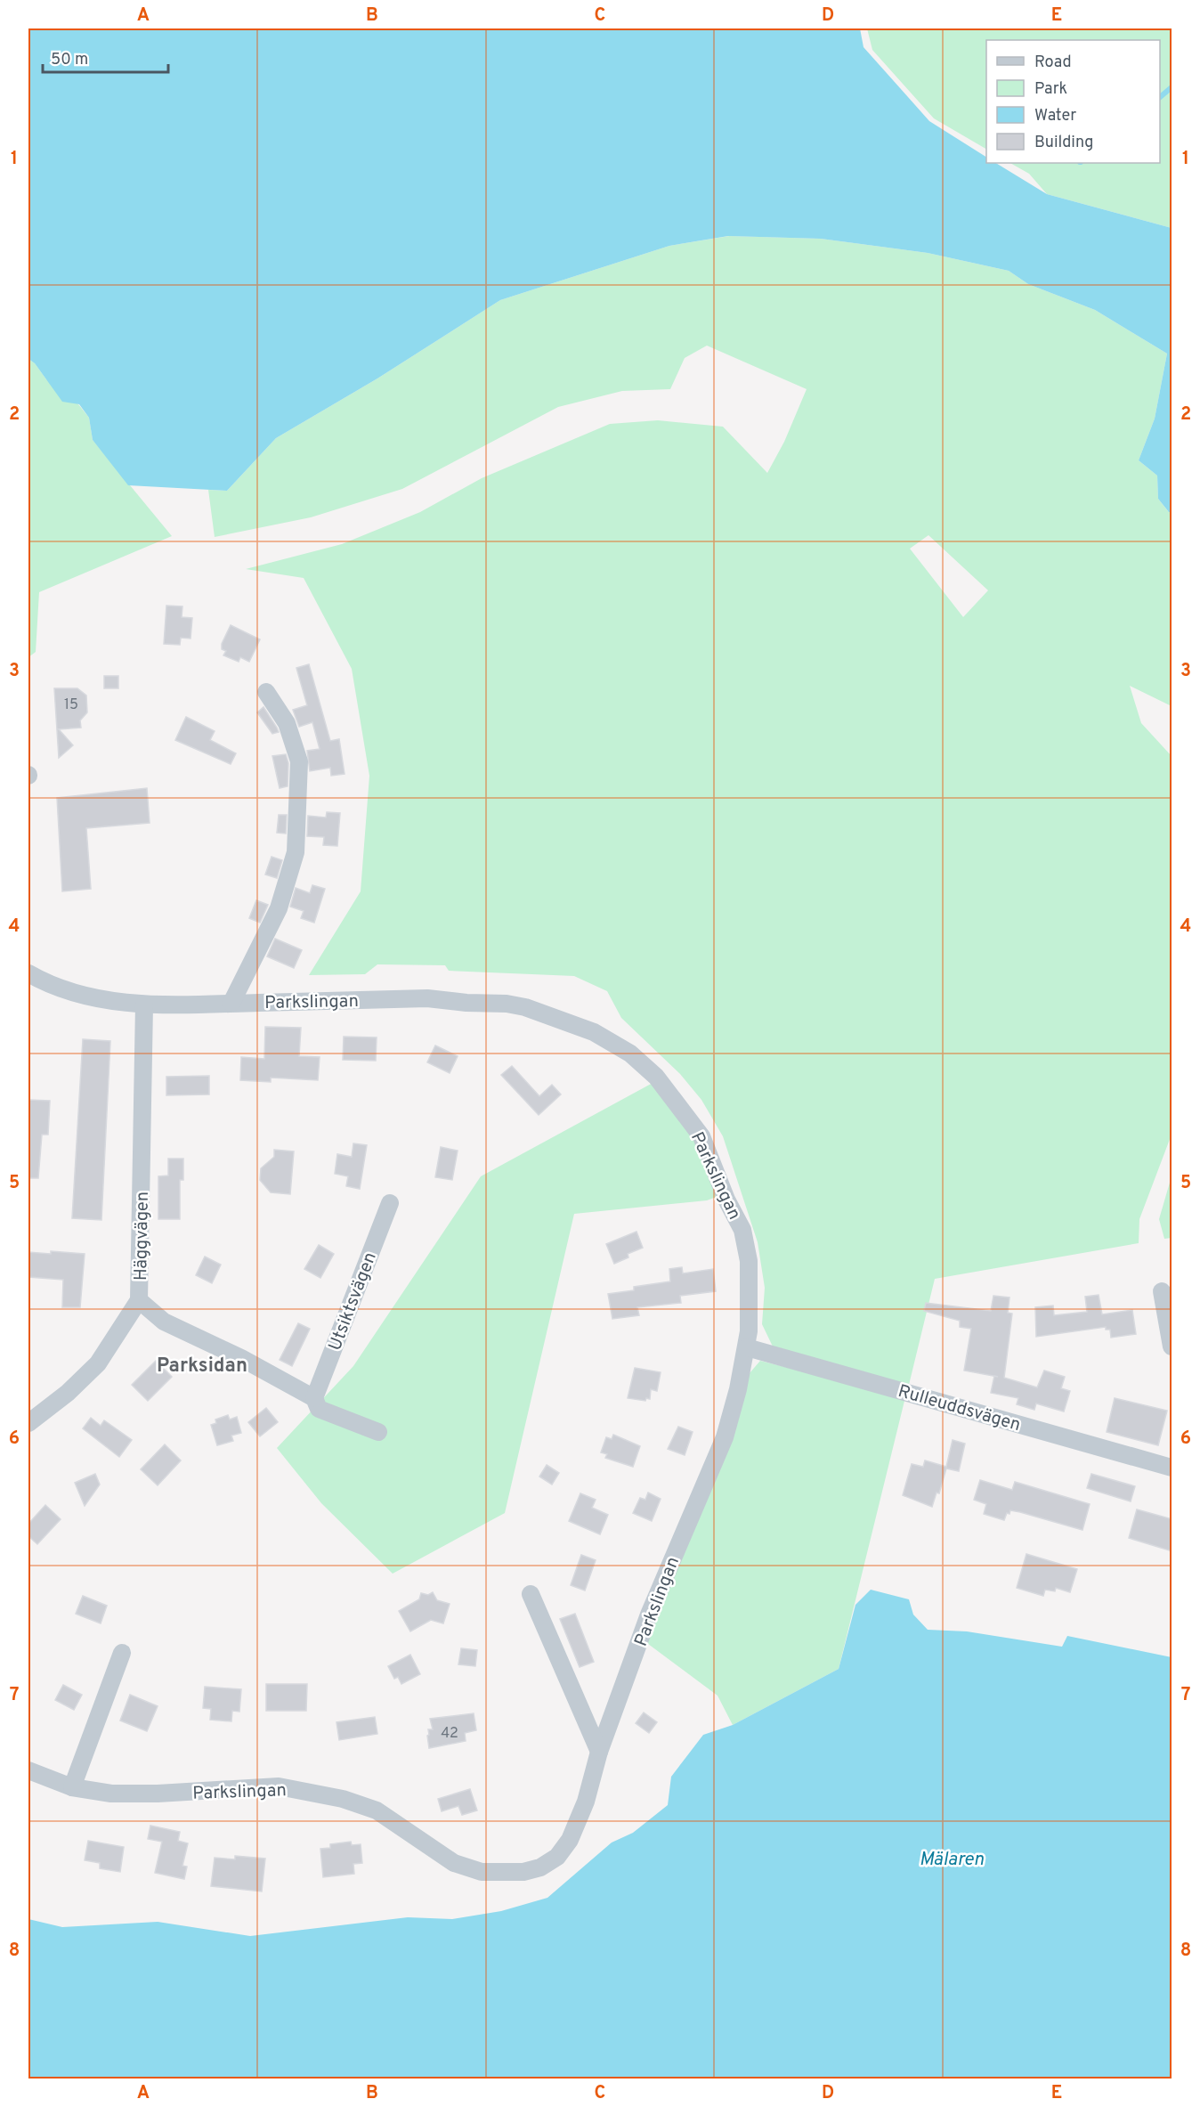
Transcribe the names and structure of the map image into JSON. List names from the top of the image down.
{
  "streets": {
    "street": [
      "Parkslingan",
      "Häggvägen",
      "Utsiktsvägen",
      "Rulleuddsvägen"
    ]
  },
  "crossings": [
    ["Parkslingan", "Häggvägen"],
    ["Parkslingan", "Rulleuddsvägen"]
  ],
  "districts": ["Parksidan"],
  "water": ["Mälaren"],
  "house_numbers": ["15", "42"],
  "legend": [
    "Road",
    "Park",
    "Water",
    "Building"
  ],
  "scale_bar": "50 m",
  "grid": {
    "columns": [
      "A",
      "B",
      "C",
      "D",
      "E"
    ],
    "rows": [
      "1",
      "2",
      "3",
      "4",
      "5",
      "6",
      "7",
      "8"
    ]
  }
}
